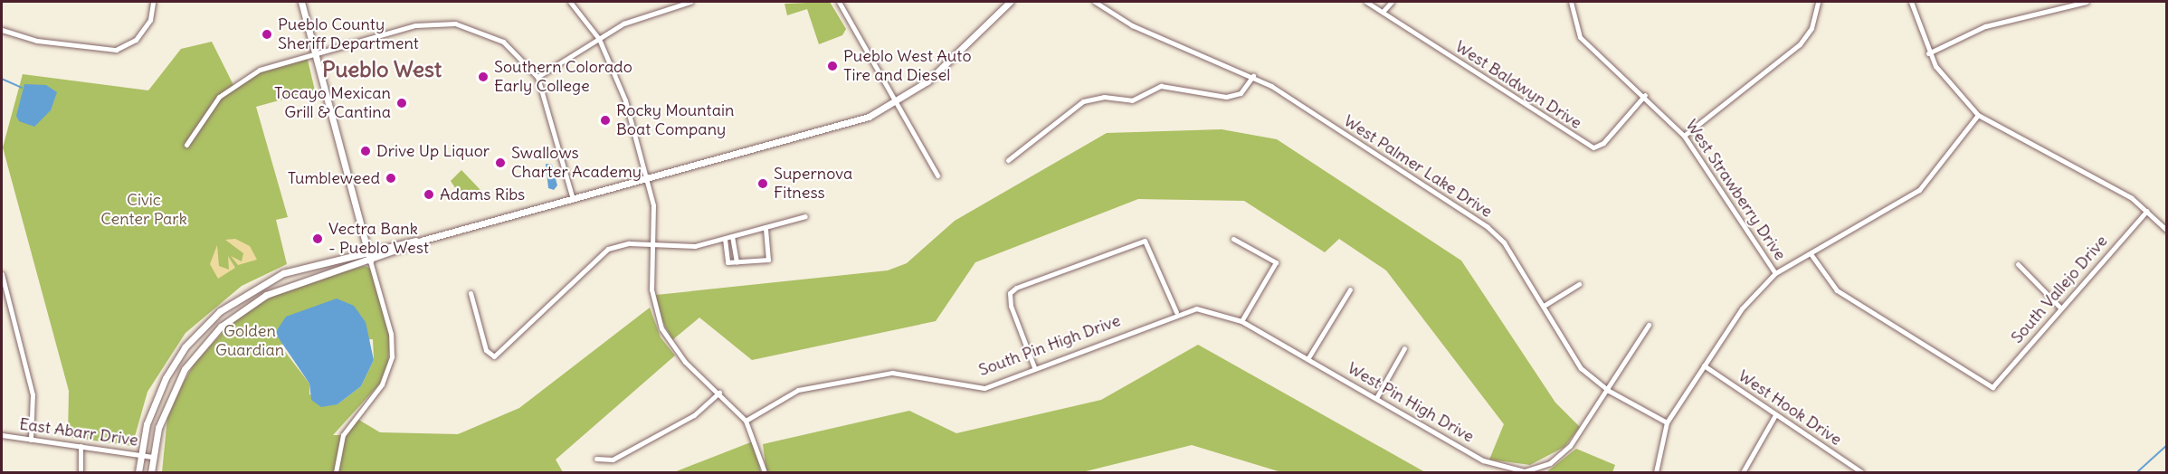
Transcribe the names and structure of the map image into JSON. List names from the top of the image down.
{
  "streets": {
    "street": [
      "West Baldwyn Drive",
      "West Palmer Lake Drive",
      "West Strawberry Drive",
      "South Vallejo Drive",
      "South Pin High Drive",
      "West Pin High Drive",
      "West Hook Drive",
      "East Abarr Drive"
    ]
  },
  "crossings": [
    ["West Baldwyn Drive", "West Strawberry Drive"],
    ["West Palmer Lake Drive", "West Pin High Drive"],
    ["South Pin High Drive", "West Pin High Drive"]
  ],
  "districts": ["Pueblo West"],
  "parks": ["Civic Center Park", "Golden Guardian"],
  "places": [
    "Pueblo County Sheriff Department",
    "Pueblo West Auto Tire and Diesel",
    "Southern Colorado Early College",
    "Tocayo Mexican Grill & Cantina",
    "Rocky Mountain Boat Company",
    "Drive Up Liquor",
    "Swallows Charter Academy",
    "Tumbleweed",
    "Supernova Fitness",
    "Adams Ribs",
    "Vectra Bank - Pueblo West"
  ]
}
